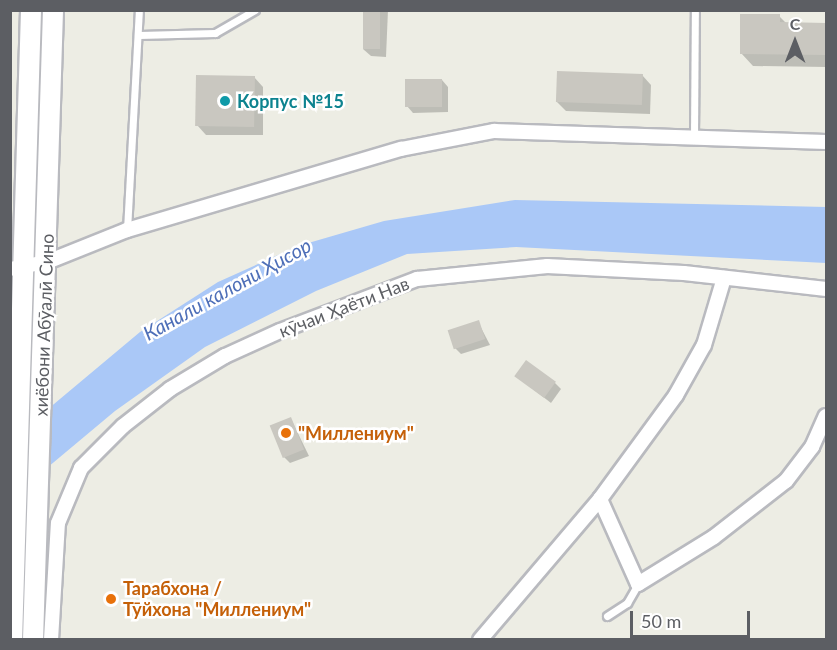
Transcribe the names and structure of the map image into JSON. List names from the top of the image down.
{
  "streets": {
    "main road": ["хиёбони Абӯалӣ Сино"],
    "street": ["кӯчаи Ҳаёти Нав"]
  },
  "water": ["Канали калони Ҳисор"],
  "places": ["Корпус №15", "\"Миллениум\"", "Тарабхона / Тӯйхона \"Миллениум\""],
  "scale_bar": "50 m",
  "north": "top"
}
